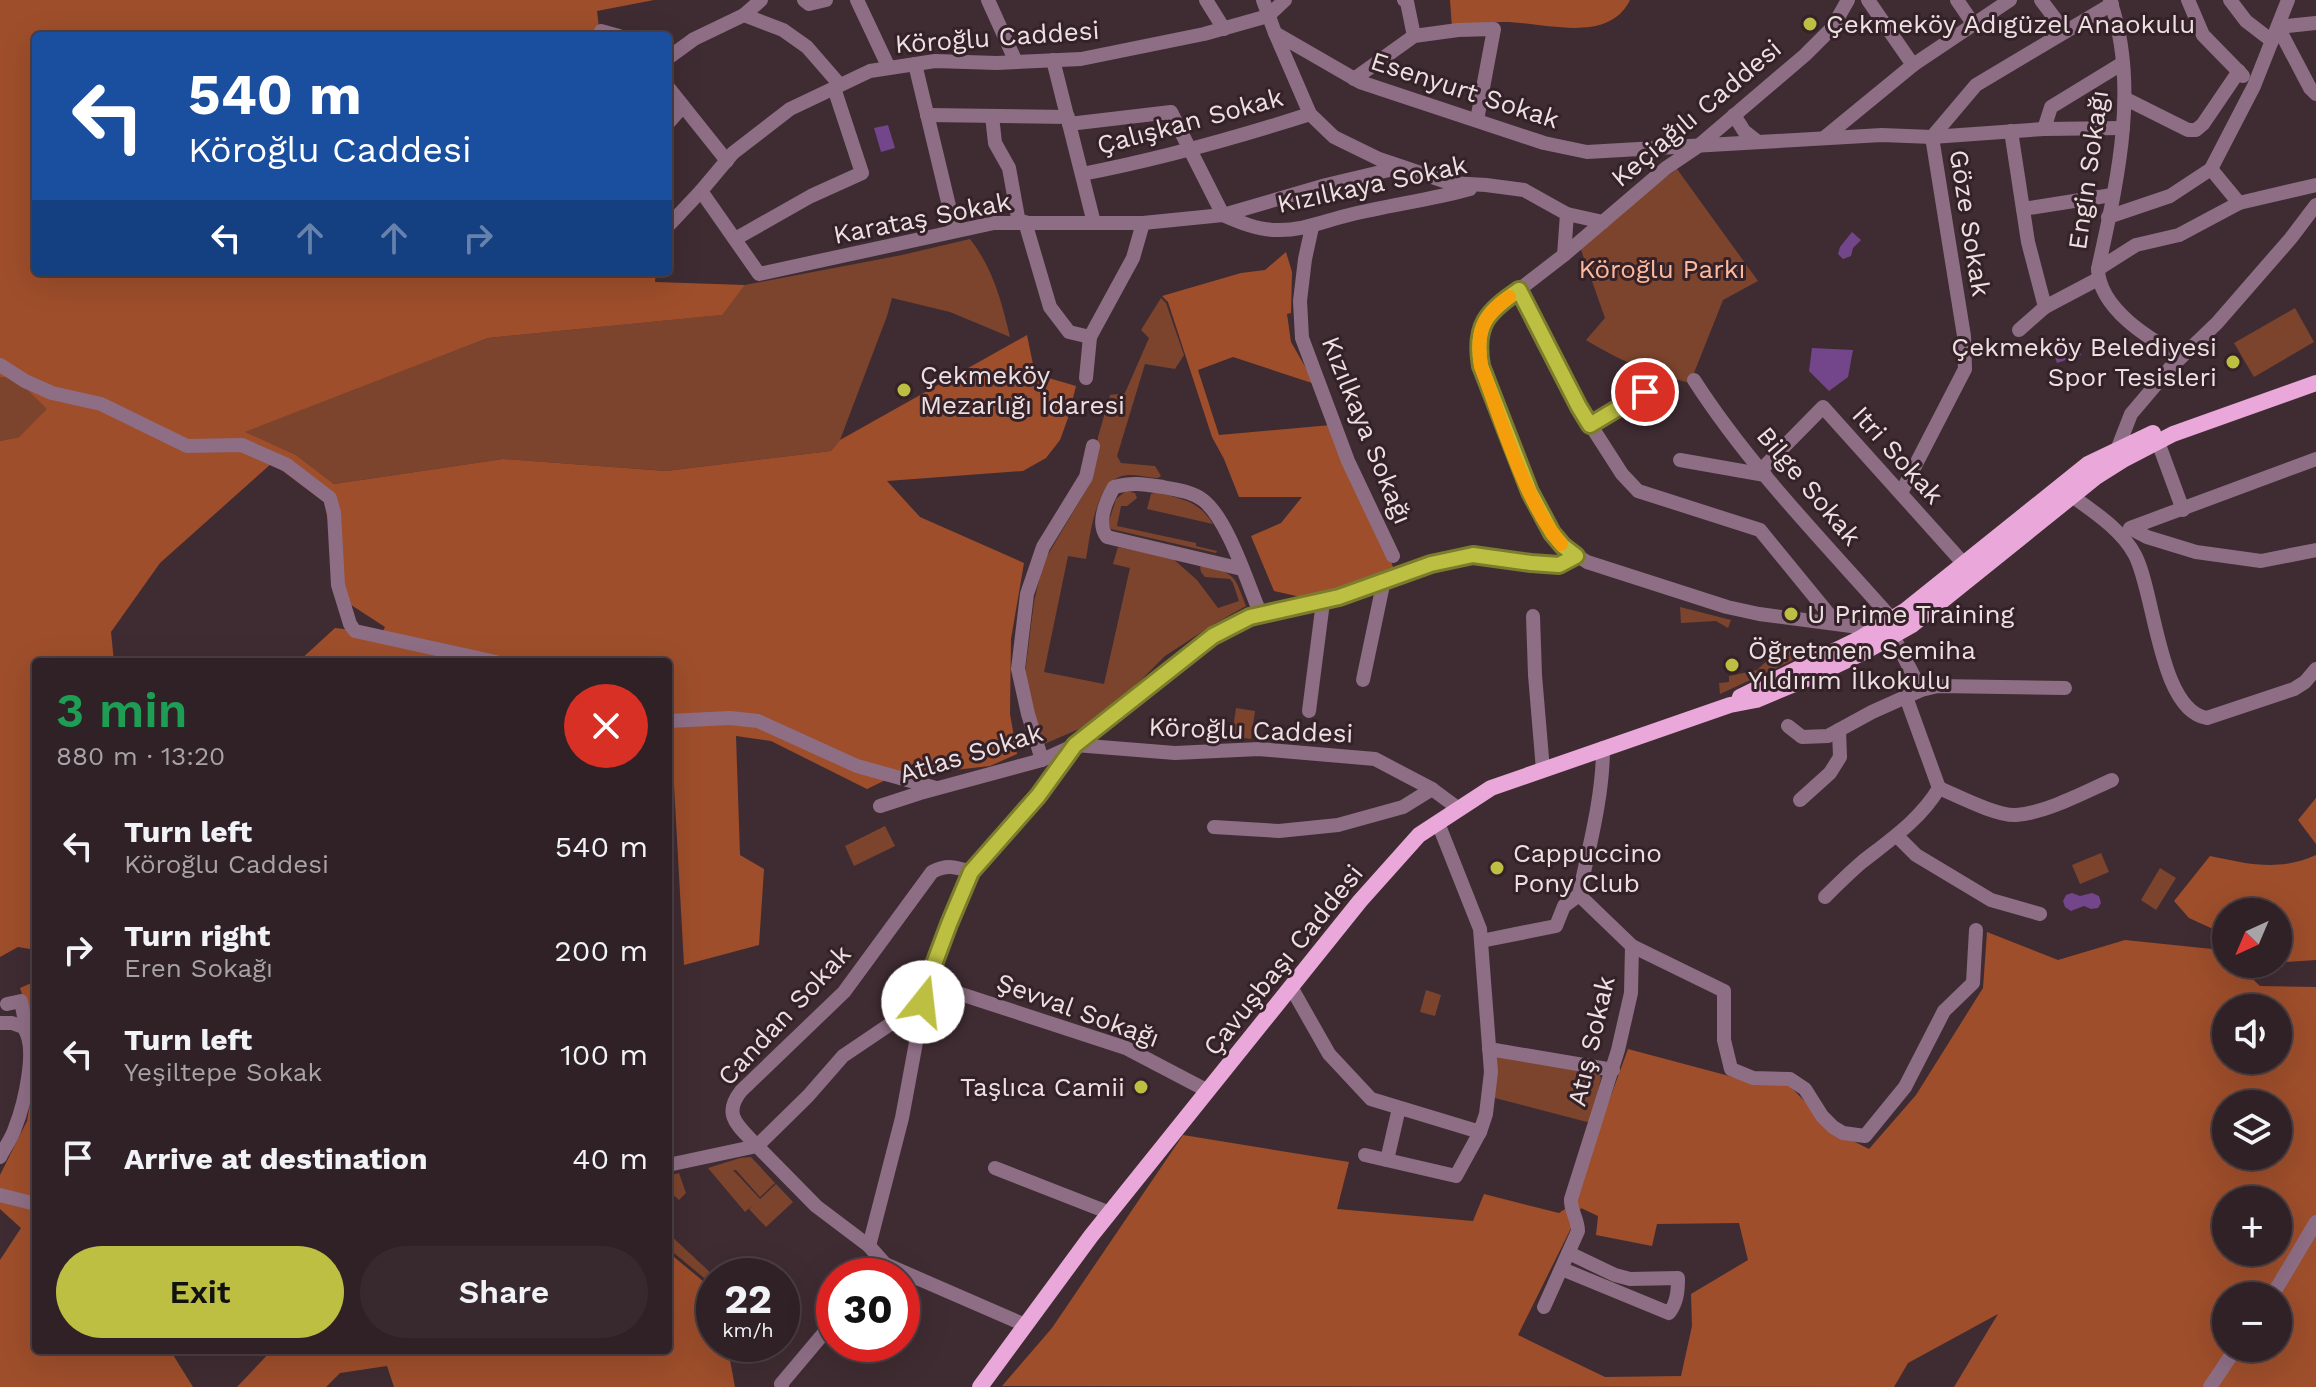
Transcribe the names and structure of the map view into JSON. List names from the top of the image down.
{
  "streets": {
    "main road": ["Çavuşbaşı Caddesi"],
    "street": [
      "Köroğlu Caddesi",
      "Esenyurt Sokak",
      "Keçiağılı Caddesi",
      "Çalışkan Sokak",
      "Engin Sokağı",
      "Kızılkaya Sokak",
      "Karataş Sokak",
      "Göze Sokak",
      "Kızılkaya Sokağı",
      "Itri Sokak",
      "Bilge Sokak",
      "Atlas Sokak",
      "Şevval Sokağı",
      "Candan Sokak",
      "Atış Sokak"
    ]
  },
  "crossings": [
    ["Köroğlu Caddesi", "Atlas Sokak"],
    ["Köroğlu Caddesi", "Çavuşbaşı Caddesi"],
    ["Esenyurt Sokak", "Keçiağılı Caddesi"],
    ["Esenyurt Sokak", "Engin Sokağı"],
    ["Esenyurt Sokak", "Göze Sokak"],
    ["Kızılkaya Sokak", "Kızılkaya Sokağı"],
    ["Göze Sokak", "Itri Sokak"],
    ["Itri Sokak", "Bilge Sokak"],
    ["Itri Sokak", "Çavuşbaşı Caddesi"],
    ["Bilge Sokak", "Çavuşbaşı Caddesi"],
    ["Çavuşbaşı Caddesi", "Şevval Sokağı"]
  ],
  "parks": ["Köroğlu Parkı"],
  "places": [
    "Çekmeköy Adıgüzel Anaokulu",
    "Çekmeköy Belediyesi Spor Tesisleri",
    "Çekmeköy Mezarlığı İdaresi",
    "U Prime Training",
    "Öğretmen Semiha Yıldırım İlkokulu",
    "Cappuccino Pony Club",
    "Taşlıca Camii"
  ],
  "north": "bottom left",
  "page": {
    "turn": ["540 m", "Köroğlu Caddesi"],
    "heading": ["3 min", "880 m · 13:20"],
    "list": [
      {
        "name": "Turn left",
        "note": "Köroğlu Caddesi",
        "value": "540 m"
      },
      {
        "name": "Turn right",
        "note": "Eren Sokağı",
        "value": "200 m"
      },
      {
        "name": "Turn left",
        "note": "Yeşiltepe Sokak",
        "value": "100 m"
      },
      {
        "name": "Arrive at destination",
        "value": "40 m"
      }
    ],
    "map_buttons": ["+", "−"],
    "buttons": ["Exit", "Share"],
    "speed": "22 km/h",
    "limit": "30"
  }
}
